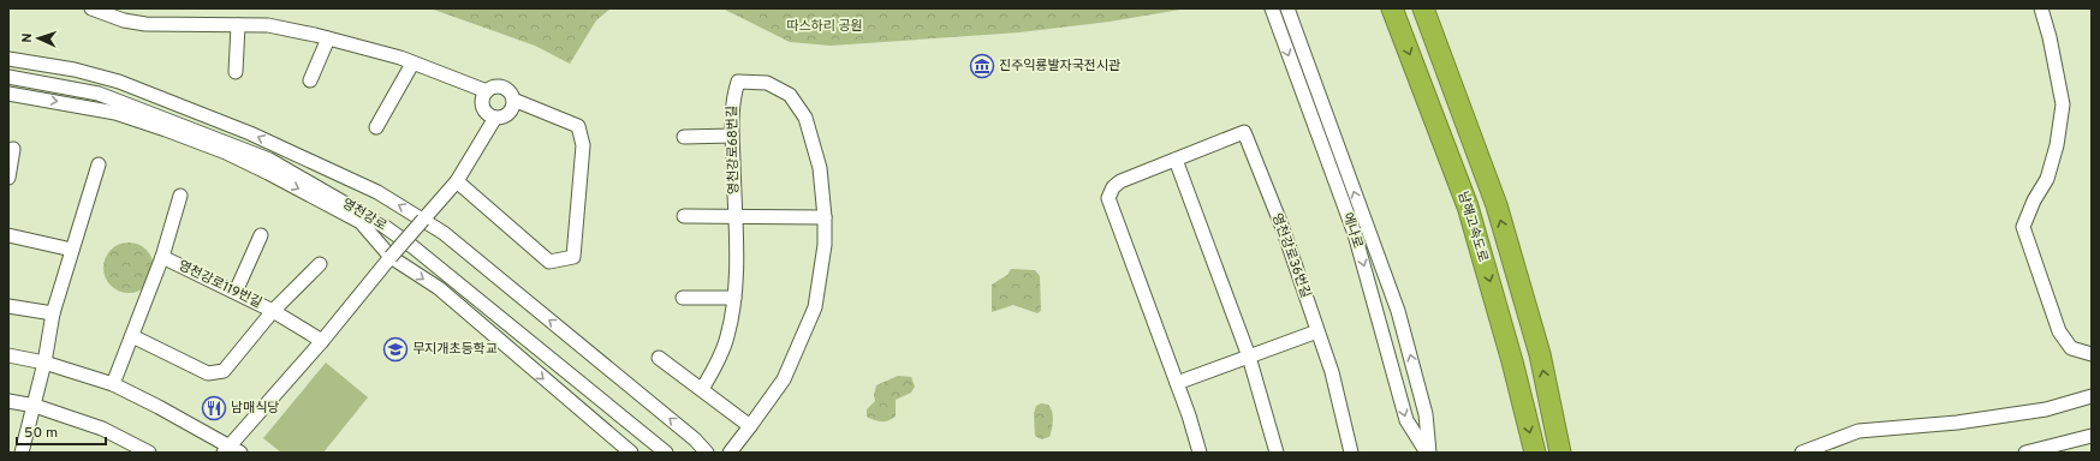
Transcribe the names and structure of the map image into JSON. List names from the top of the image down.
{
  "streets": {
    "highway": ["남해고속도로"],
    "street": [
      "영천강로68번길",
      "영천강로",
      "에나로",
      "영천강로36번길",
      "영천강로119번길"
    ]
  },
  "parks": ["따스하리 공원"],
  "places": {
    "museum": ["진주익룡발자국전시관"],
    "school or university": ["무지개초등학교"],
    "restaurant": ["남매식당"]
  },
  "scale_bar": "50 m",
  "north": "left"
}
